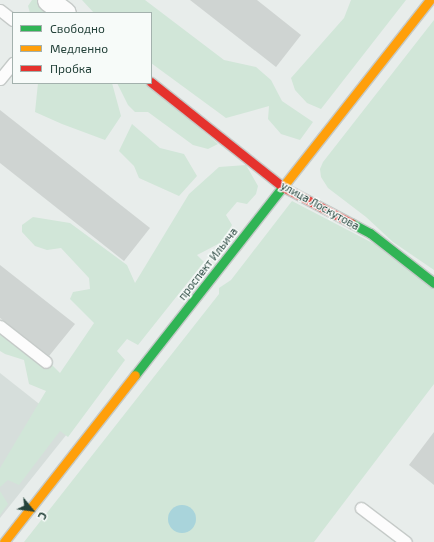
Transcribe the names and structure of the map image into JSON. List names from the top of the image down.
{
  "streets": {
    "street": ["улица Лоскутова", "проспект Ильича"]
  },
  "crossings": [
    ["улица Лоскутова", "проспект Ильича"]
  ],
  "legend": ["Свободно", "Медленно", "Пробка"],
  "north": "bottom right"
}
